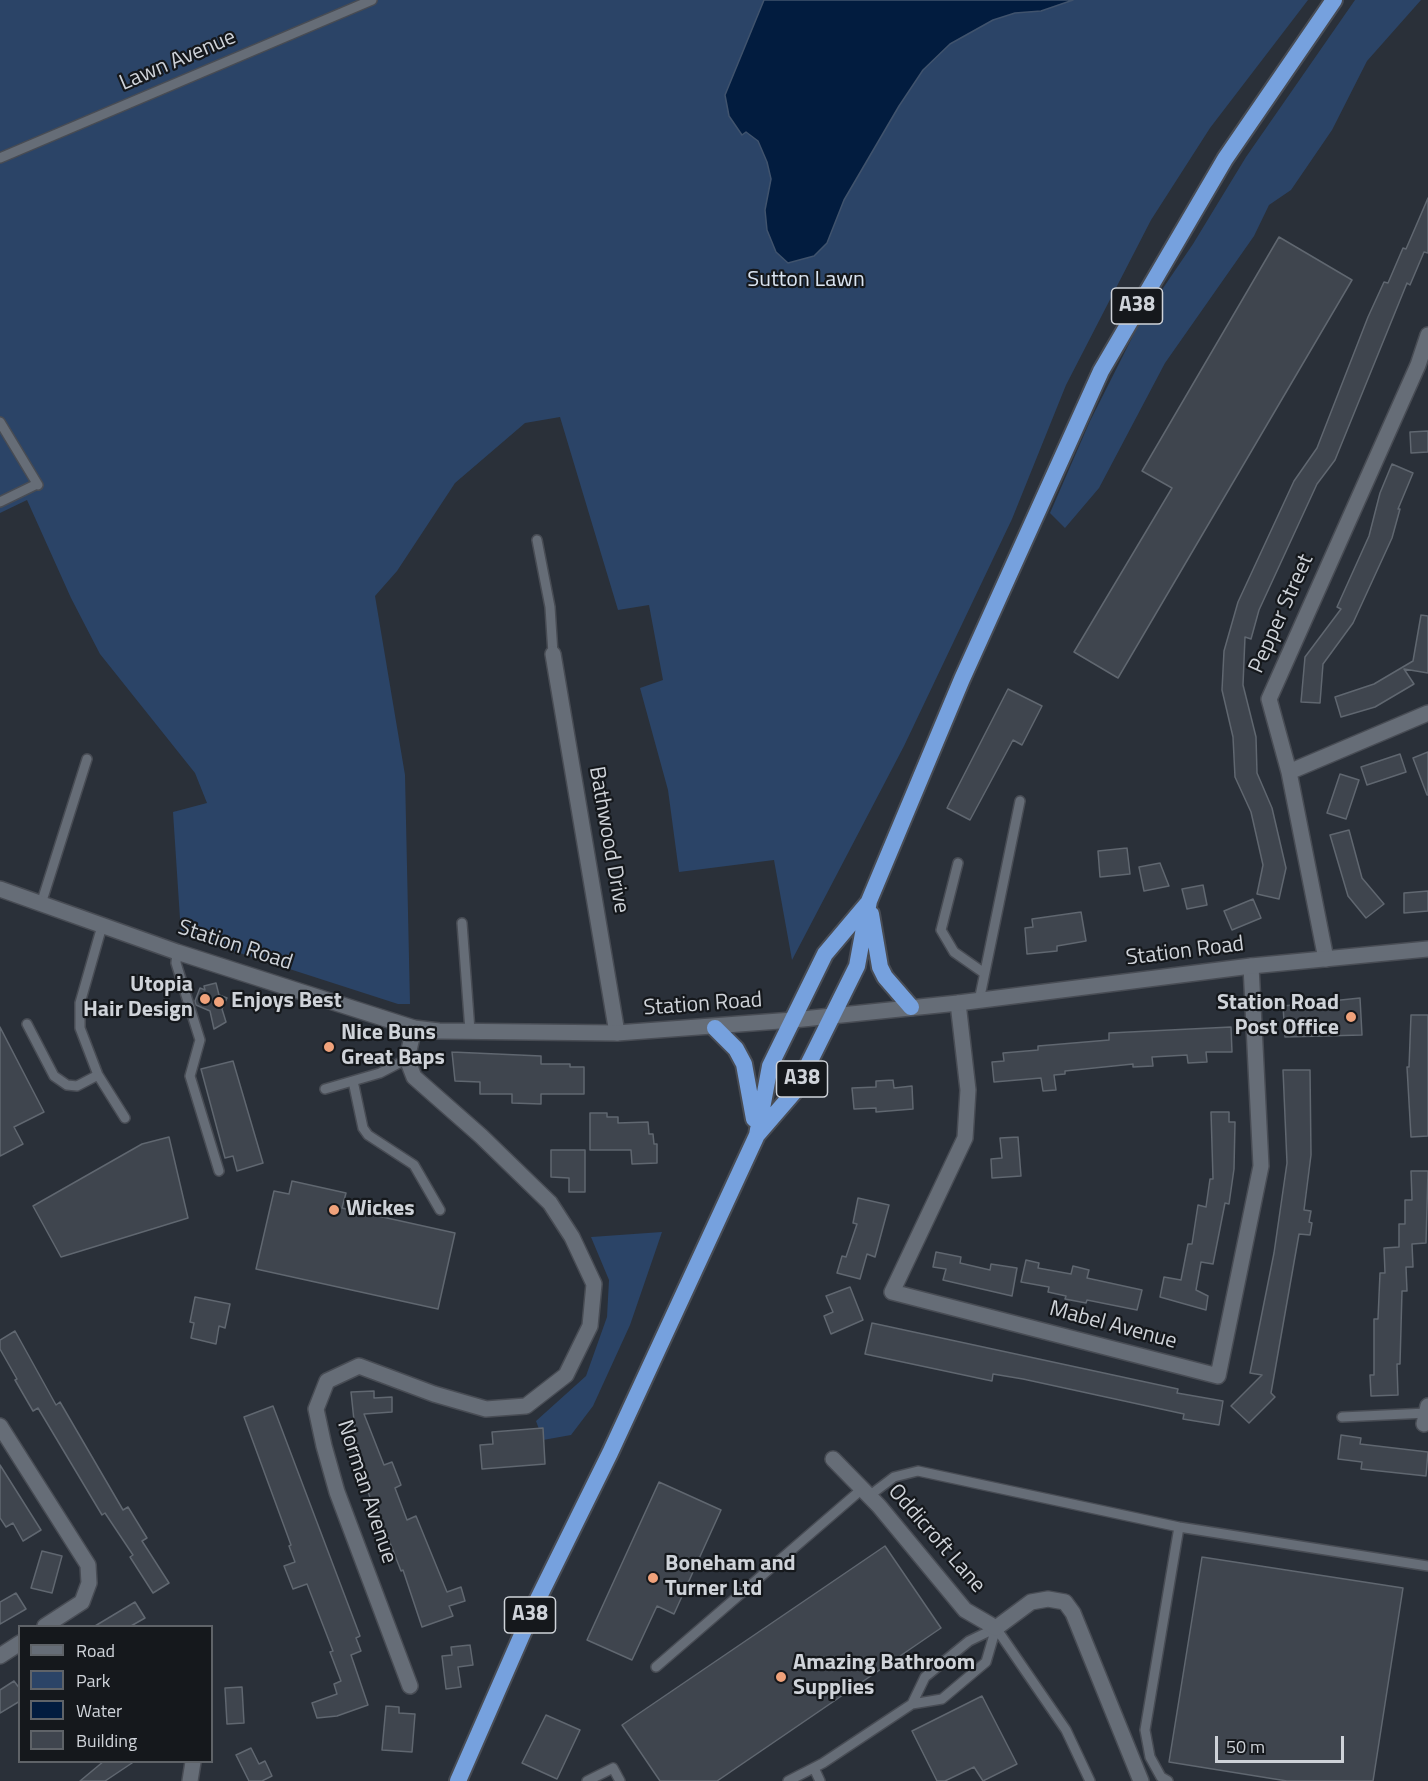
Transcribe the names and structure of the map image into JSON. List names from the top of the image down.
{
  "streets": {
    "highway": ["A38"],
    "street": [
      "Pepper Street",
      "Bathwood Drive",
      "Station Road",
      "Mabel Avenue",
      "Norman Avenue",
      "Oddicroft Lane"
    ],
    "lane": ["Lawn Avenue"]
  },
  "crossings": [
    ["A38", "Station Road"],
    ["Pepper Street", "Station Road"],
    ["Bathwood Drive", "Station Road"],
    ["Station Road", "Mabel Avenue"]
  ],
  "parks": ["Sutton Lawn"],
  "places": [
    "Utopia Hair Design",
    "Enjoys Best",
    "Station Road Post Office",
    "Nice Buns Great Baps",
    "Wickes",
    "Boneham and Turner Ltd",
    "Amazing Bathroom Supplies"
  ],
  "legend": [
    "Road",
    "Park",
    "Water",
    "Building"
  ],
  "scale_bar": "50 m"
}
